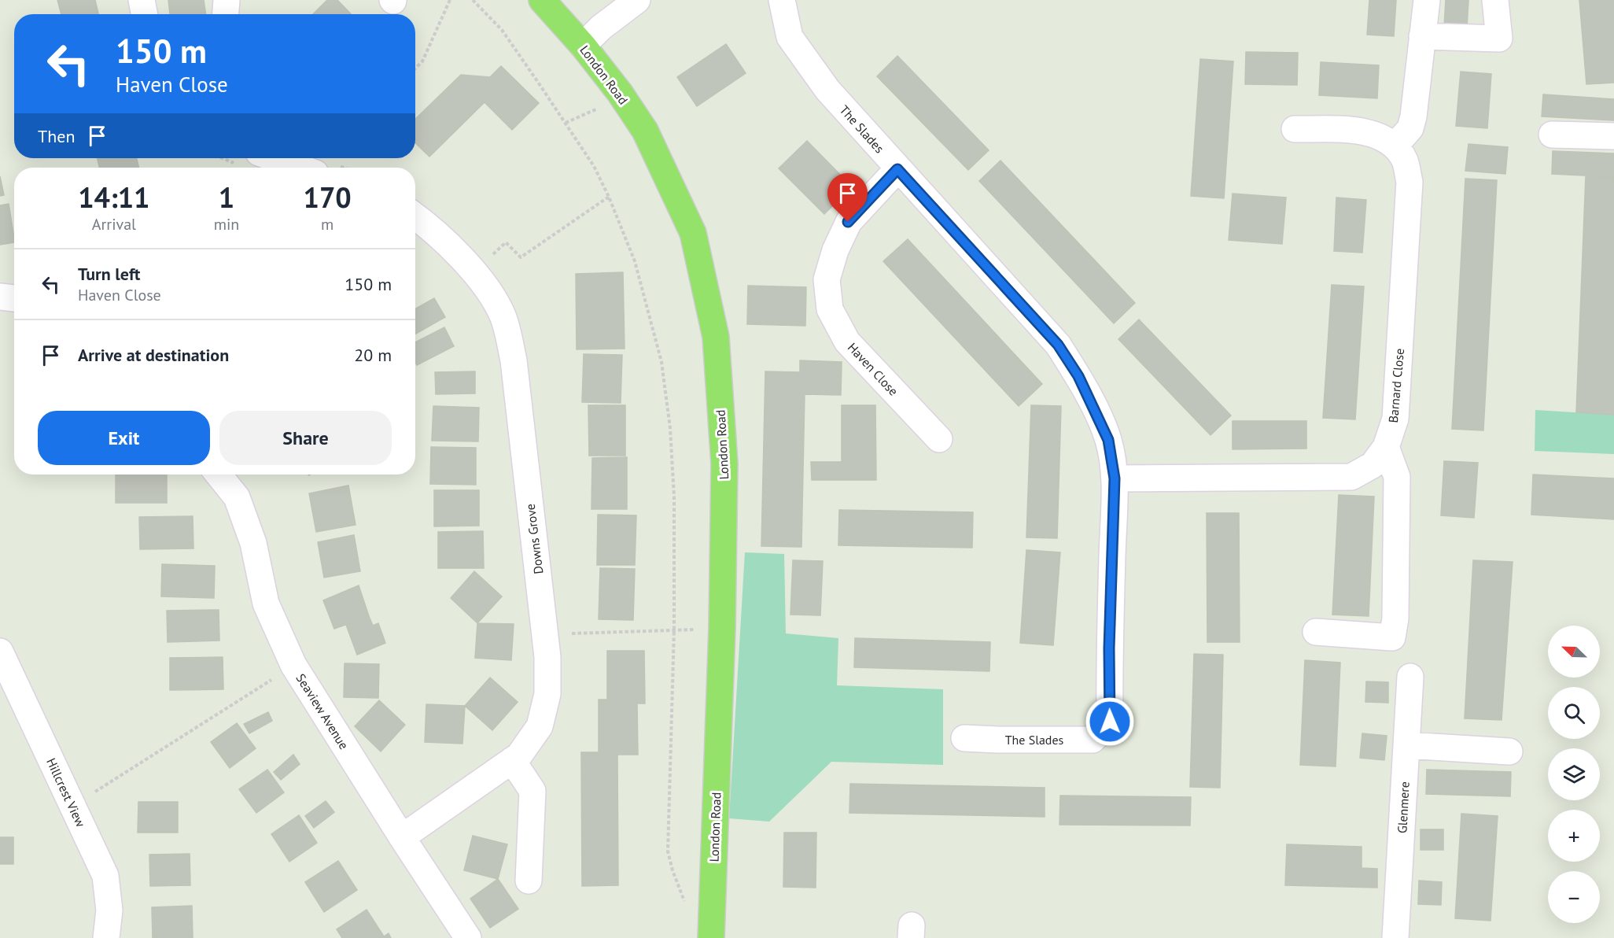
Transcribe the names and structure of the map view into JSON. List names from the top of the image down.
{
  "streets": {
    "main road": ["London Road"],
    "street": [
      "The Slades",
      "Haven Close",
      "Barnard Close",
      "Downs Grove",
      "Seaview Avenue",
      "Hillcrest View",
      "Glenmere"
    ]
  },
  "crossings": [
    ["The Slades", "Haven Close"],
    ["The Slades", "Barnard Close"],
    ["Downs Grove", "Seaview Avenue"]
  ],
  "north": "top left",
  "page": {
    "turn": ["150 m", "Haven Close"],
    "then": "Then",
    "eta": [
      "14:11",
      "Arrival",
      "1",
      "min",
      "170",
      "m"
    ],
    "list": [
      {
        "name": "Turn left",
        "note": "Haven Close",
        "value": "150 m"
      },
      {
        "name": "Arrive at destination",
        "value": "20 m"
      }
    ],
    "buttons": ["Exit", "Share"],
    "map_buttons": ["+", "−"]
  }
}
